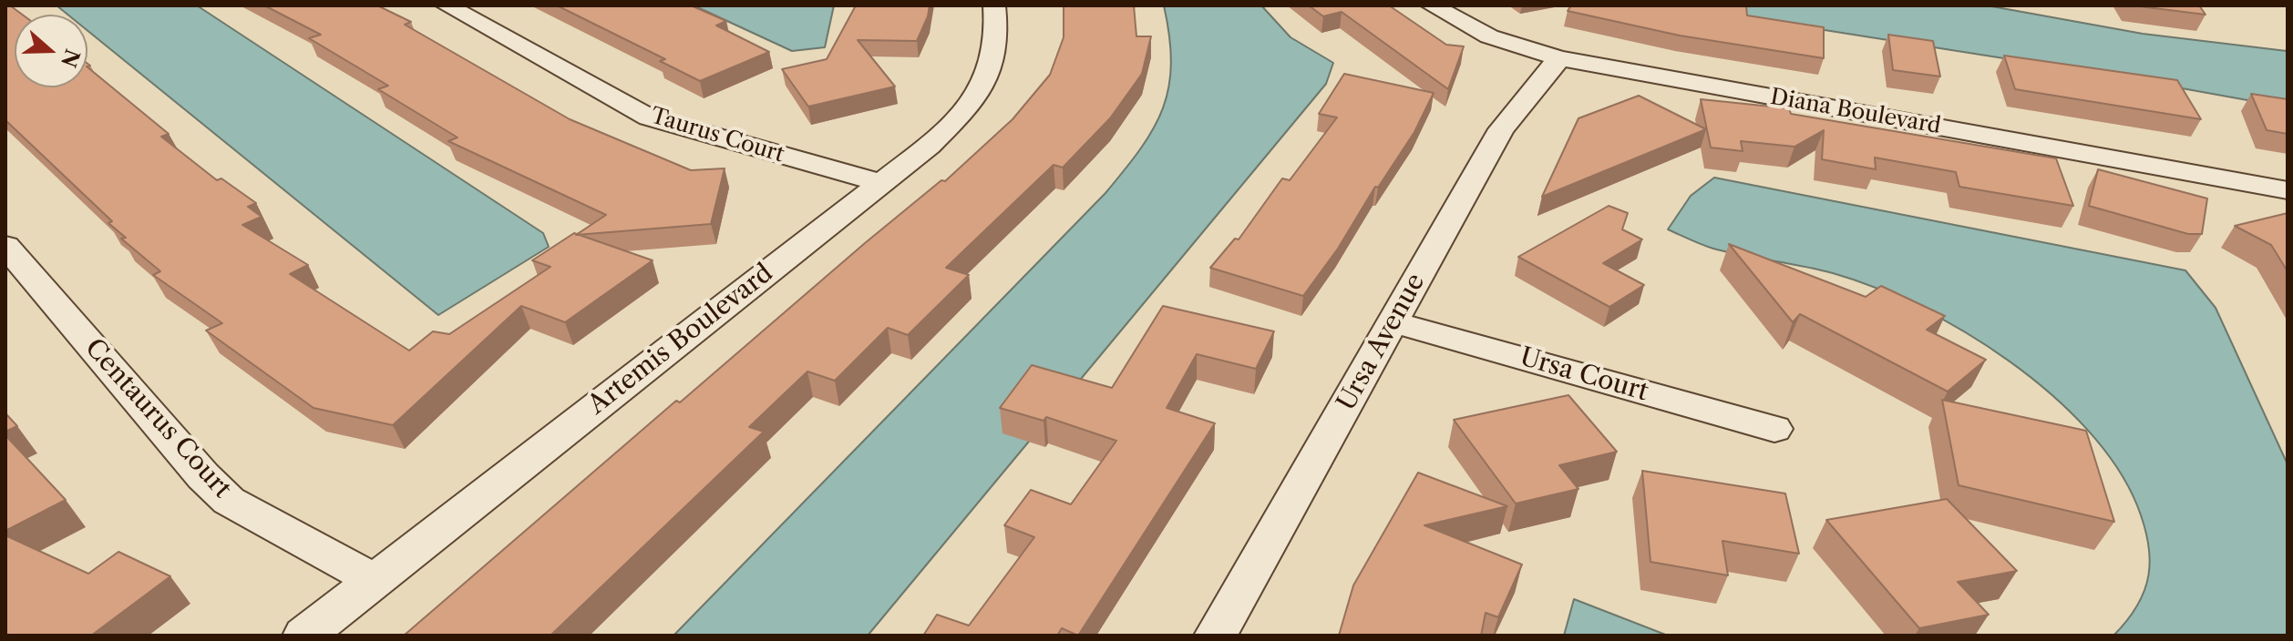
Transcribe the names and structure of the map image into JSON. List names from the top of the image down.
{
  "streets": {
    "street": [
      "Diana Boulevard",
      "Taurus Court",
      "Artemis Boulevard",
      "Ursa Avenue",
      "Ursa Court",
      "Centaurus Court"
    ]
  },
  "crossings": [
    ["Diana Boulevard", "Ursa Avenue"],
    ["Taurus Court", "Artemis Boulevard"],
    ["Artemis Boulevard", "Centaurus Court"],
    ["Ursa Avenue", "Ursa Court"]
  ],
  "north": "right"
}
